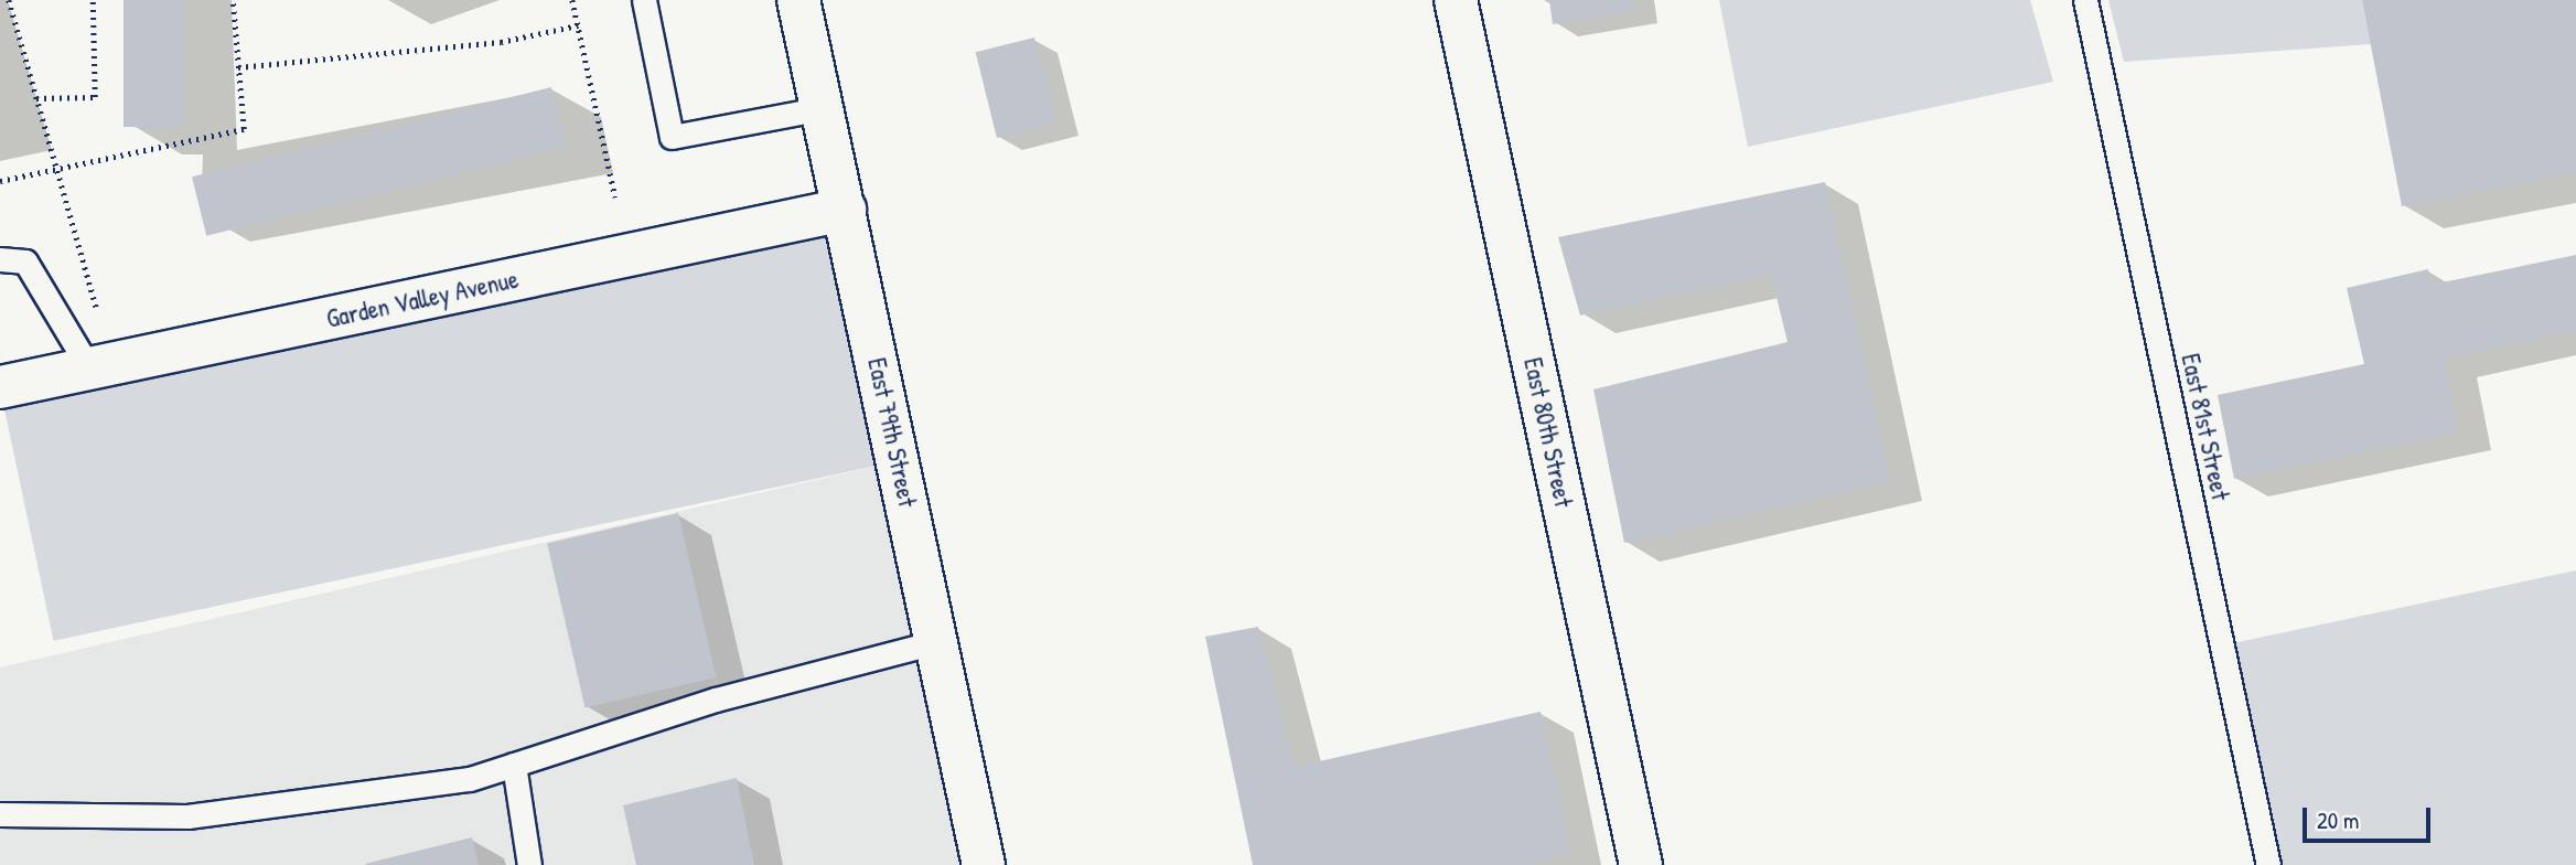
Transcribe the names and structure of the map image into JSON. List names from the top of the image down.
{
  "streets": {
    "street": ["Garden Valley Avenue", "East 79th Street", "East 80th Street"],
    "lane": ["East 81st Street"]
  },
  "crossings": [
    ["Garden Valley Avenue", "East 79th Street"]
  ],
  "scale_bar": "20 m"
}
